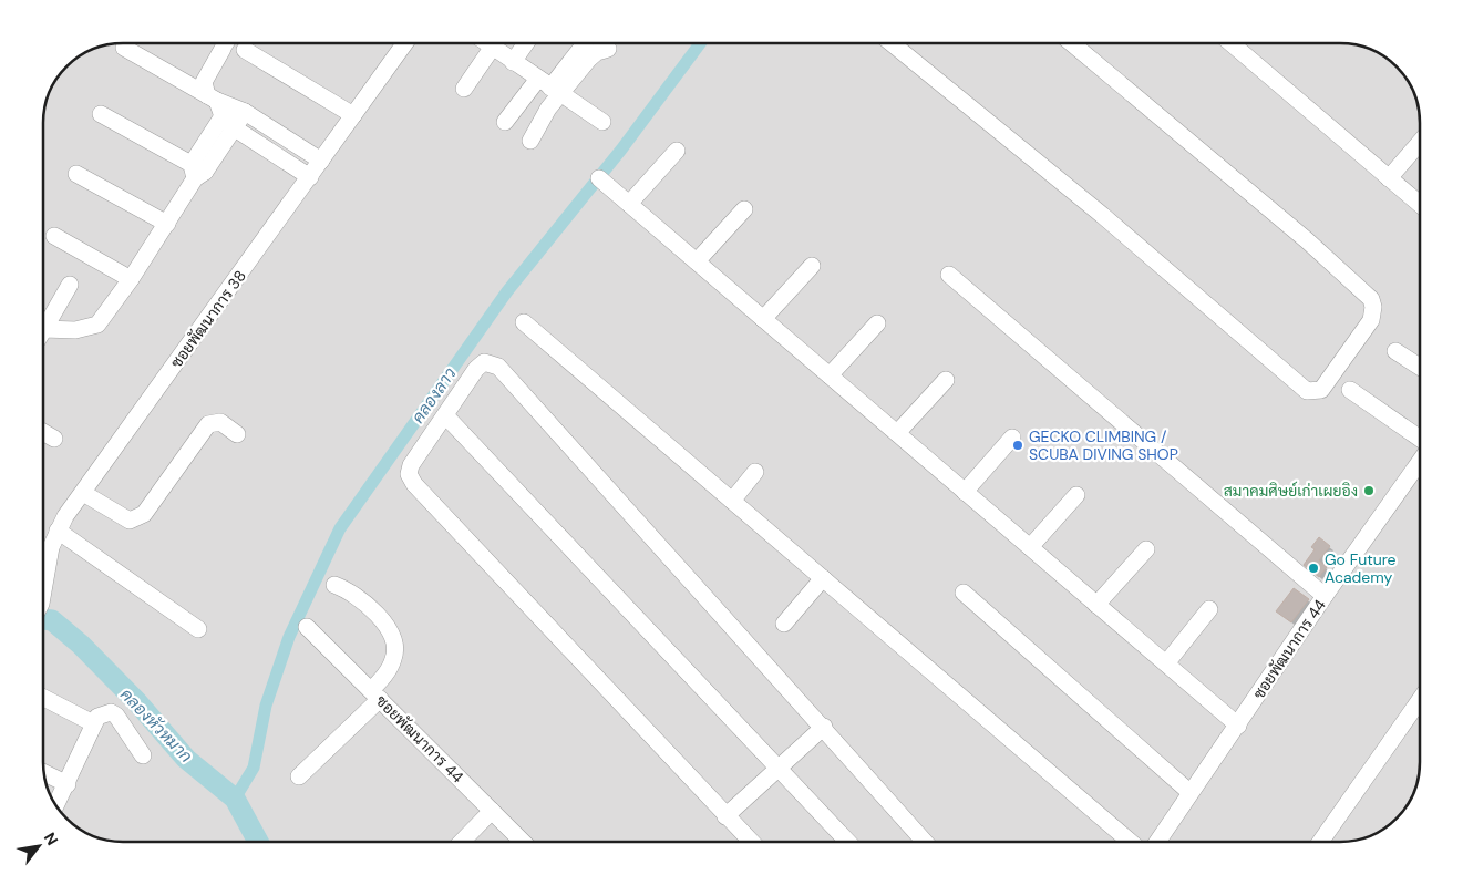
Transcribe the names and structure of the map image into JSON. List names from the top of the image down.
{
  "streets": {
    "street": ["ซอยพัฒนาการ 38", "ซอยพัฒนาการ 44"]
  },
  "water": ["คลองลาว", "คลองหัวหมาก"],
  "places": ["GECKO CLIMBING / SCUBA DIVING SHOP", "สมาคมศิษย์เก่าเผยอิง", "Go Future Academy"],
  "north": "top right"
}
